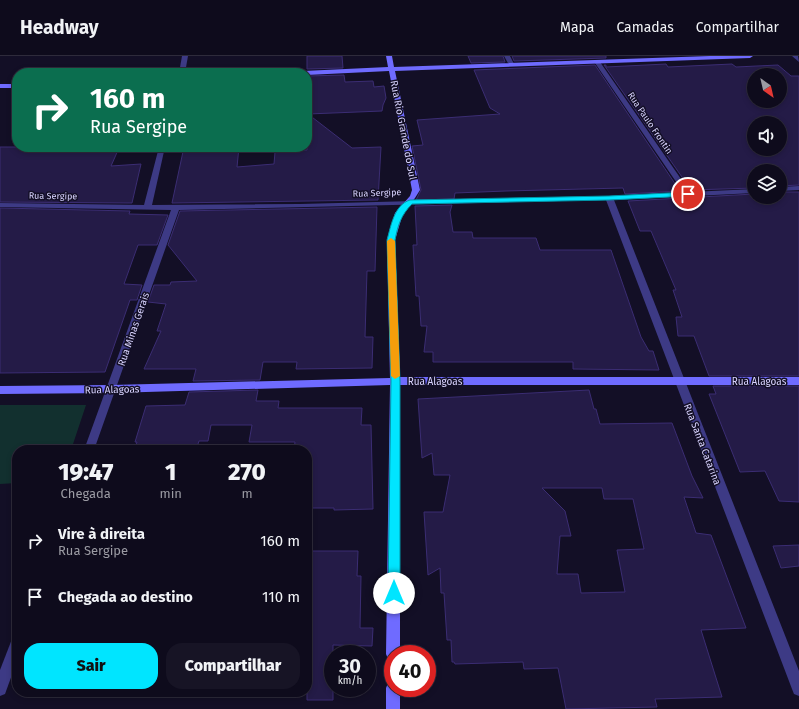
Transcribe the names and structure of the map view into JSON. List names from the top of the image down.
{
  "streets": {
    "street": [
      "Rua Paulo Frontin",
      "Rua Rio Grande do Sul",
      "Rua Sergipe",
      "Rua Minas Gerais",
      "Rua Alagoas",
      "Rua Santa Catarina"
    ]
  },
  "crossings": [
    ["Rua Paulo Frontin", "Rua Sergipe"],
    ["Rua Rio Grande do Sul", "Rua Sergipe"],
    ["Rua Rio Grande do Sul", "Rua Alagoas"],
    ["Rua Sergipe", "Rua Minas Gerais"],
    ["Rua Sergipe", "Rua Santa Catarina"],
    ["Rua Minas Gerais", "Rua Alagoas"],
    ["Rua Alagoas", "Rua Santa Catarina"]
  ],
  "north": "bottom right",
  "page": {
    "header": "Headway",
    "nav": ["Mapa", "Camadas", "Compartilhar"],
    "turn": ["160 m", "Rua Sergipe"],
    "eta": [
      "19:47",
      "Chegada",
      "1",
      "min",
      "270",
      "m"
    ],
    "list": [
      {
        "name": "Vire à direita",
        "note": "Rua Sergipe",
        "value": "160 m"
      },
      {
        "name": "Chegada ao destino",
        "value": "110 m"
      }
    ],
    "buttons": ["Sair", "Compartilhar"],
    "speed": "30 km/h",
    "limit": "40"
  }
}
